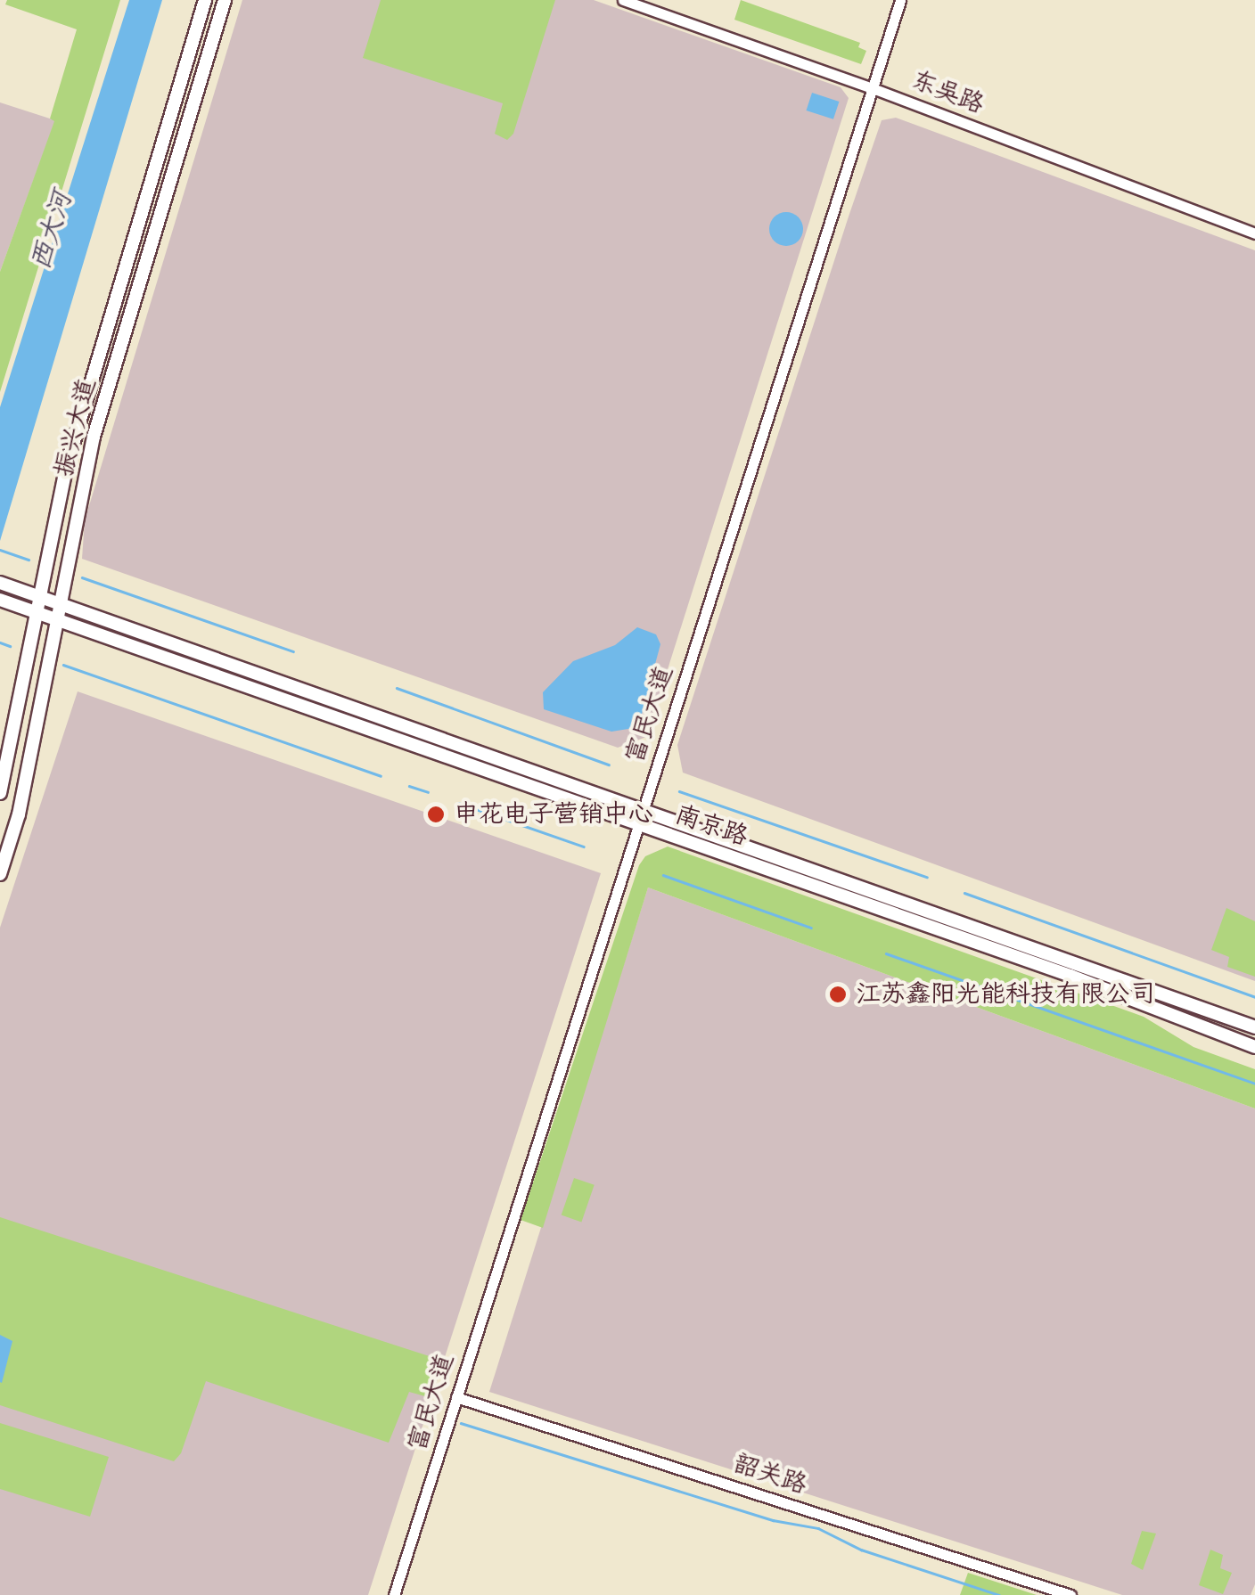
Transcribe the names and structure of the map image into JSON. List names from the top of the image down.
{
  "streets": {
    "main road": ["振兴大道", "南京路"],
    "street": ["东吴路", "富民大道", "韶关路"]
  },
  "crossings": [
    ["东吴路", "富民大道"],
    ["振兴大道", "南京路"],
    ["富民大道", "南京路"],
    ["富民大道", "韶关路"]
  ],
  "water": ["西大河"],
  "places": ["申花电子营销中心", "江苏鑫阳光能科技有限公司"]
}
